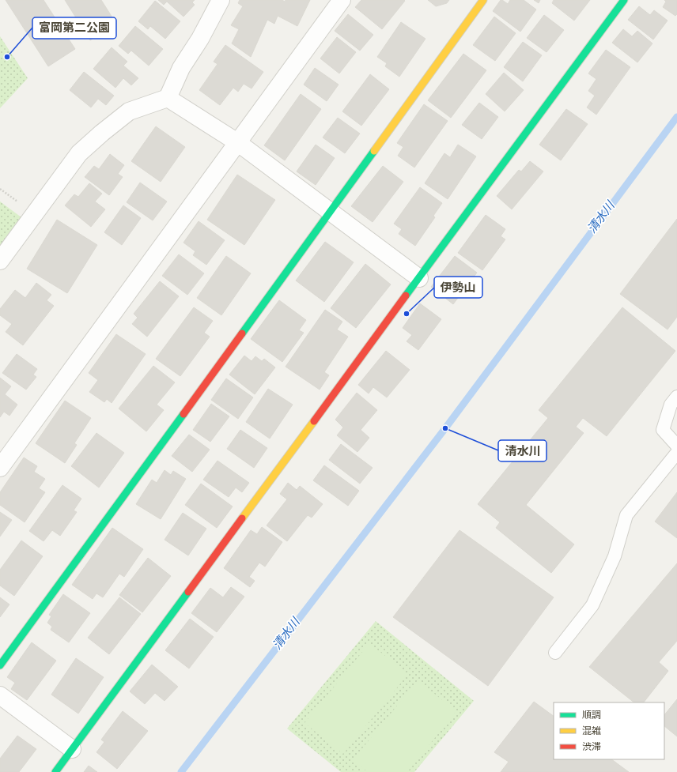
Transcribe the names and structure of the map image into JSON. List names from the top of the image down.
{
  "water": ["清水川"],
  "places": ["富岡第二公園", "伊勢山", "清水川"],
  "legend": ["順調", "混雑", "渋滞"]
}
